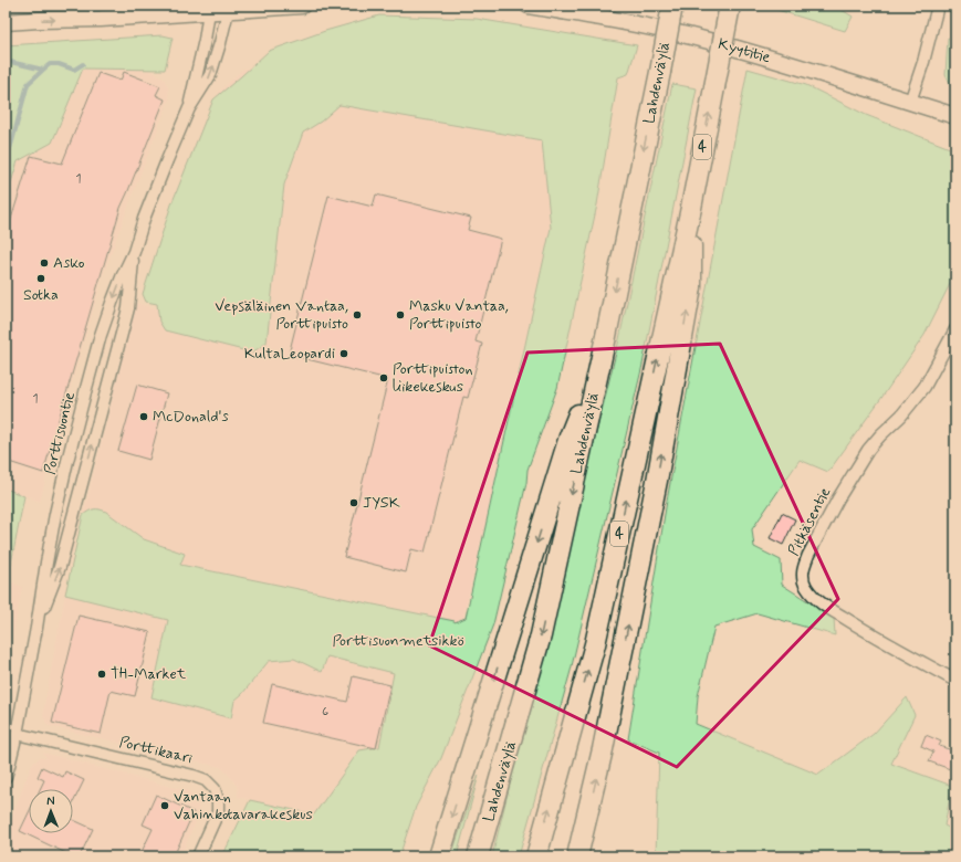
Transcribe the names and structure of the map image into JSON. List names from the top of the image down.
{
  "streets": {
    "highway": ["Lahdenväylä", "4"],
    "main road": ["Kyytitie"],
    "street": ["Porttisuontie", "Pitkäsentie", "Porttikaari"]
  },
  "crossings": [
    ["Porttisuontie", "Porttikaari"]
  ],
  "parks": ["Porttisuonmetsikkö"],
  "places": [
    "Asko",
    "Sotka",
    "Vepsäläinen Vantaa, Porttipuisto",
    "Masku Vantaa, Porttipuisto",
    "KultaLeopardi",
    "Porttipuiston liikekeskus",
    "McDonald's",
    "JYSK",
    "TH-Market",
    "Vantaan Vahinkotavarakeskus"
  ],
  "house_numbers": ["1", "1", "6"],
  "north": "top"
}
